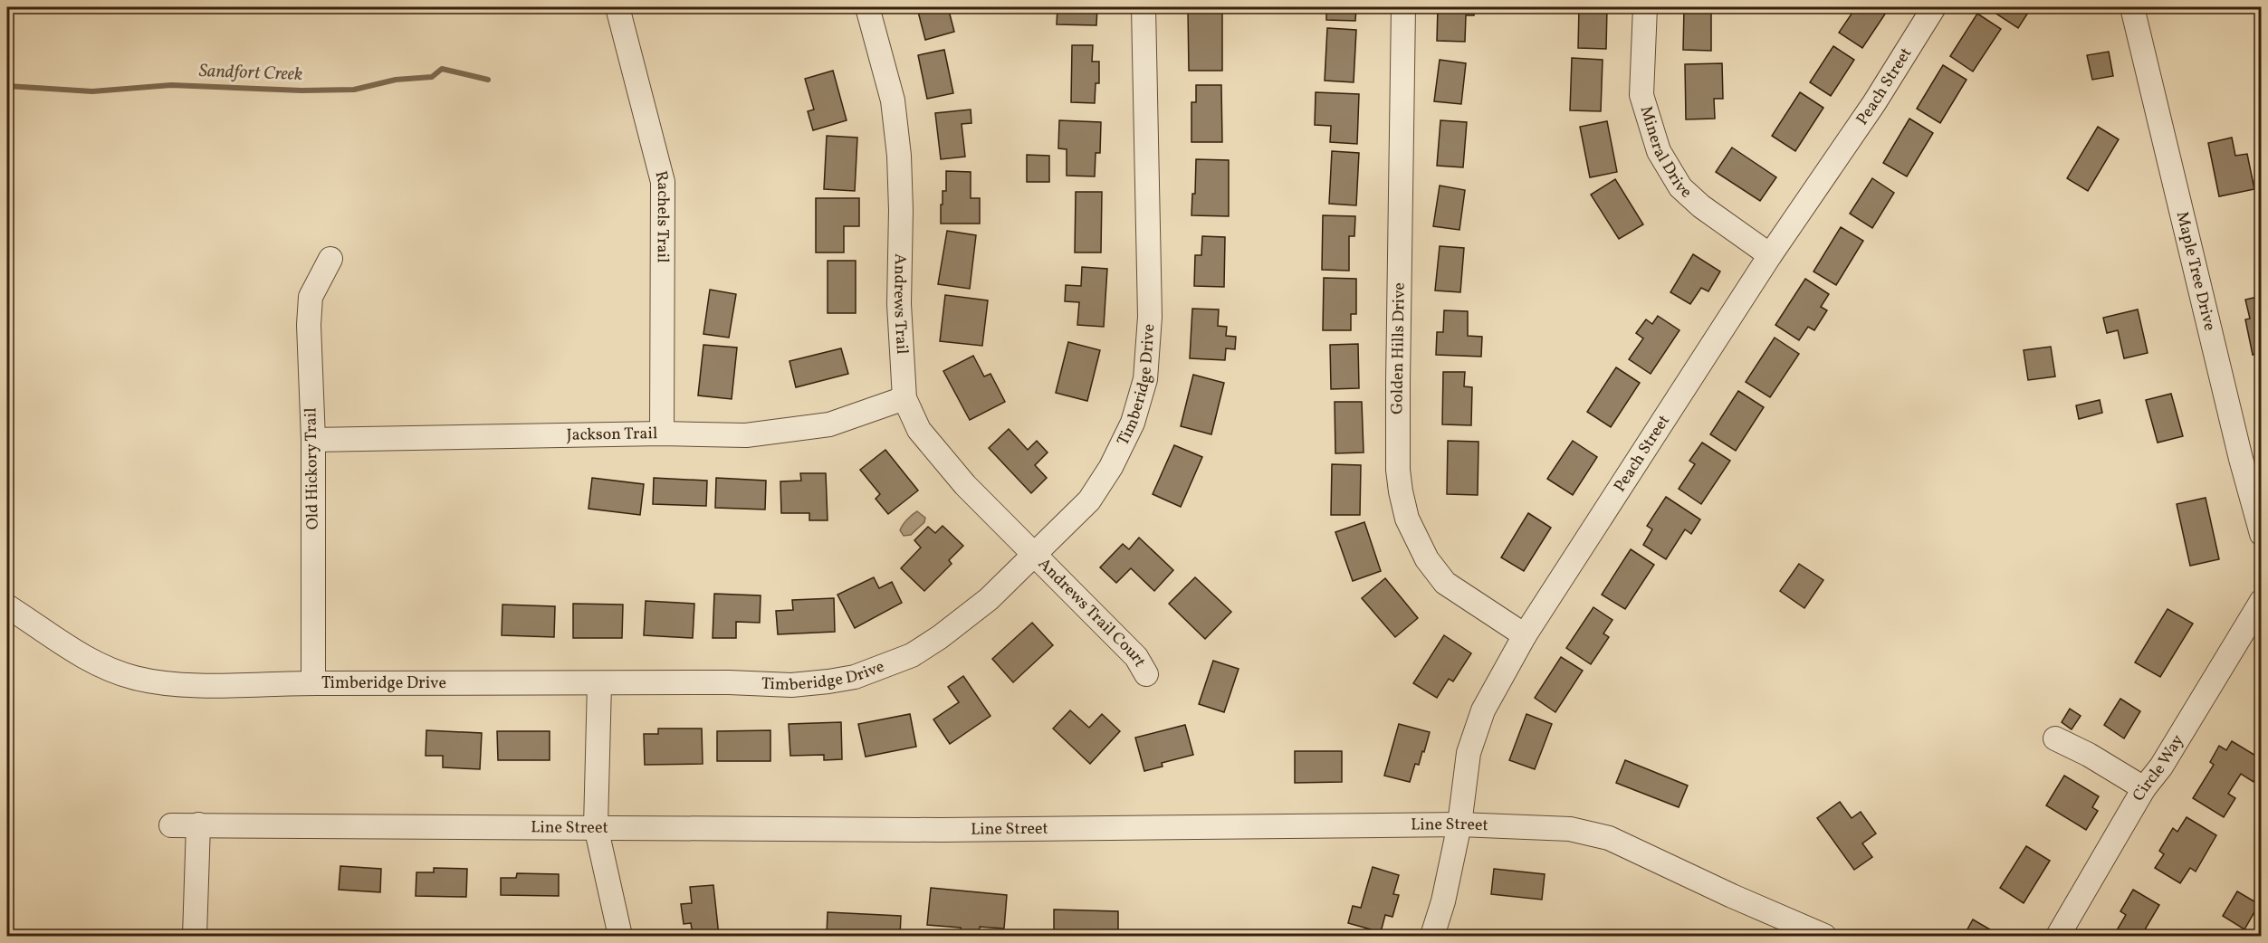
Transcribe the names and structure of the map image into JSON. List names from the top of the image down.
{
  "streets": {
    "street": [
      "Peach Street",
      "Mineral Drive",
      "Rachels Trail",
      "Maple Tree Drive",
      "Andrews Trail",
      "Golden Hills Drive",
      "Timberidge Drive",
      "Jackson Trail",
      "Old Hickory Trail",
      "Andrews Trail Court",
      "Circle Way",
      "Line Street"
    ]
  },
  "crossings": [
    ["Peach Street", "Mineral Drive"],
    ["Peach Street", "Golden Hills Drive"],
    ["Peach Street", "Line Street"],
    ["Rachels Trail", "Jackson Trail"],
    ["Andrews Trail", "Timberidge Drive"],
    ["Andrews Trail", "Jackson Trail"],
    ["Andrews Trail", "Andrews Trail Court"],
    ["Timberidge Drive", "Old Hickory Trail"],
    ["Timberidge Drive", "Andrews Trail Court"],
    ["Jackson Trail", "Old Hickory Trail"]
  ],
  "water": ["Sandfort Creek"]
}
